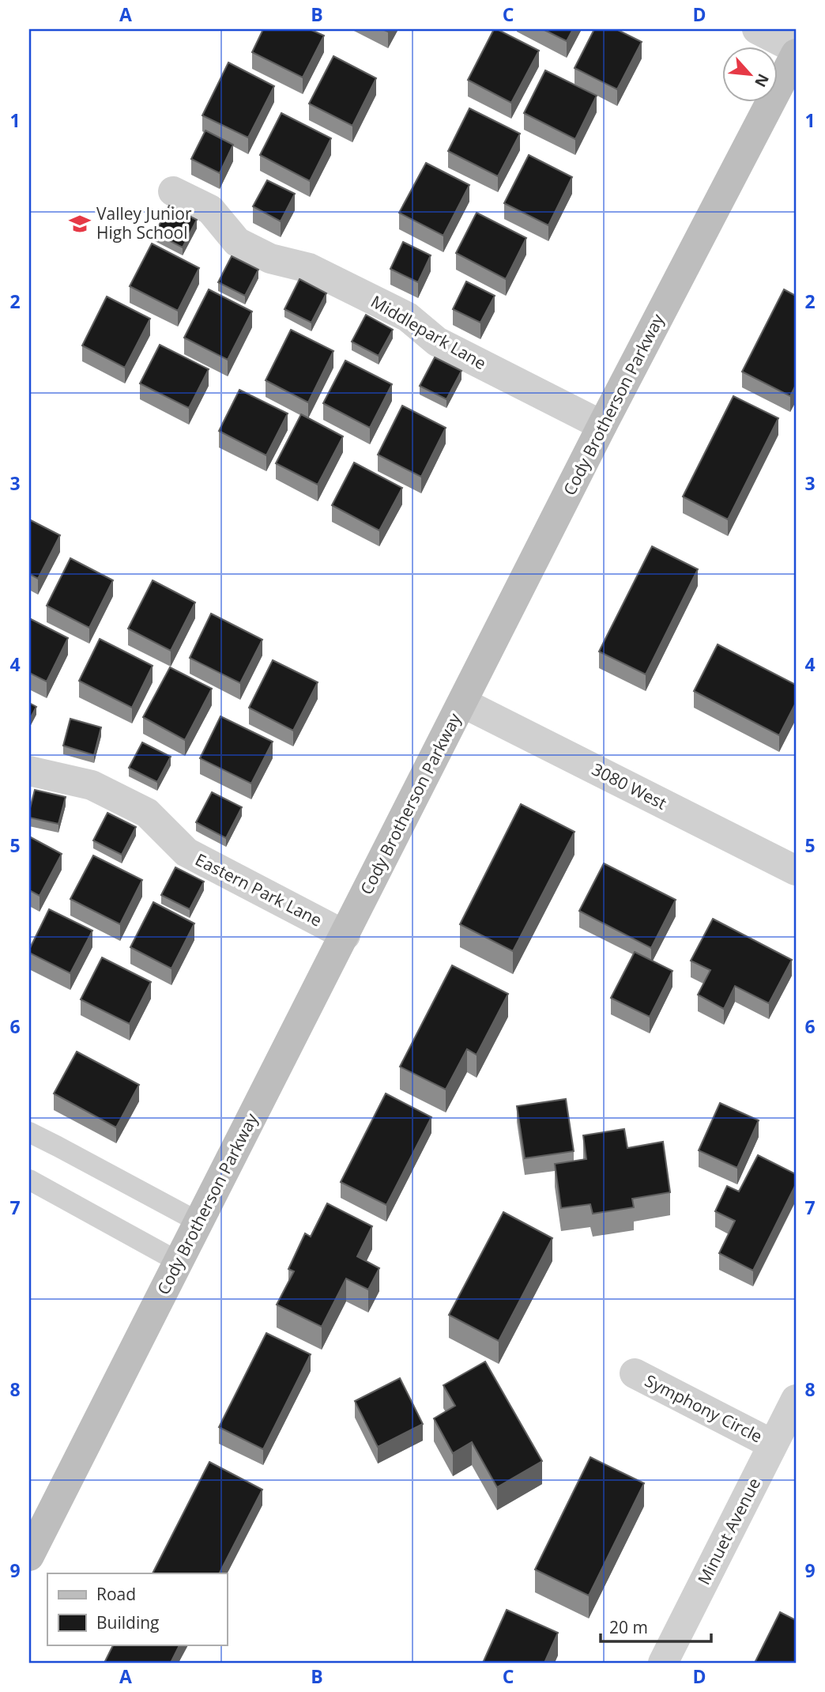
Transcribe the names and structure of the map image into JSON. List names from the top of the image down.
{
  "streets": {
    "main road": ["Cody Brotherson Parkway"],
    "street": [
      "Middlepark Lane",
      "3080 West",
      "Eastern Park Lane",
      "Symphony Circle",
      "Minuet Avenue"
    ]
  },
  "crossings": [
    ["Middlepark Lane", "Cody Brotherson Parkway"],
    ["Cody Brotherson Parkway", "3080 West"],
    ["Cody Brotherson Parkway", "Eastern Park Lane"],
    ["Symphony Circle", "Minuet Avenue"]
  ],
  "places": {
    "school or university": ["Valley Junior High School"]
  },
  "legend": ["Road", "Building"],
  "scale_bar": "20 m",
  "north": "bottom right",
  "grid": {
    "columns": [
      "A",
      "B",
      "C",
      "D"
    ],
    "rows": [
      "1",
      "2",
      "3",
      "4",
      "5",
      "6",
      "7",
      "8",
      "9"
    ]
  }
}
